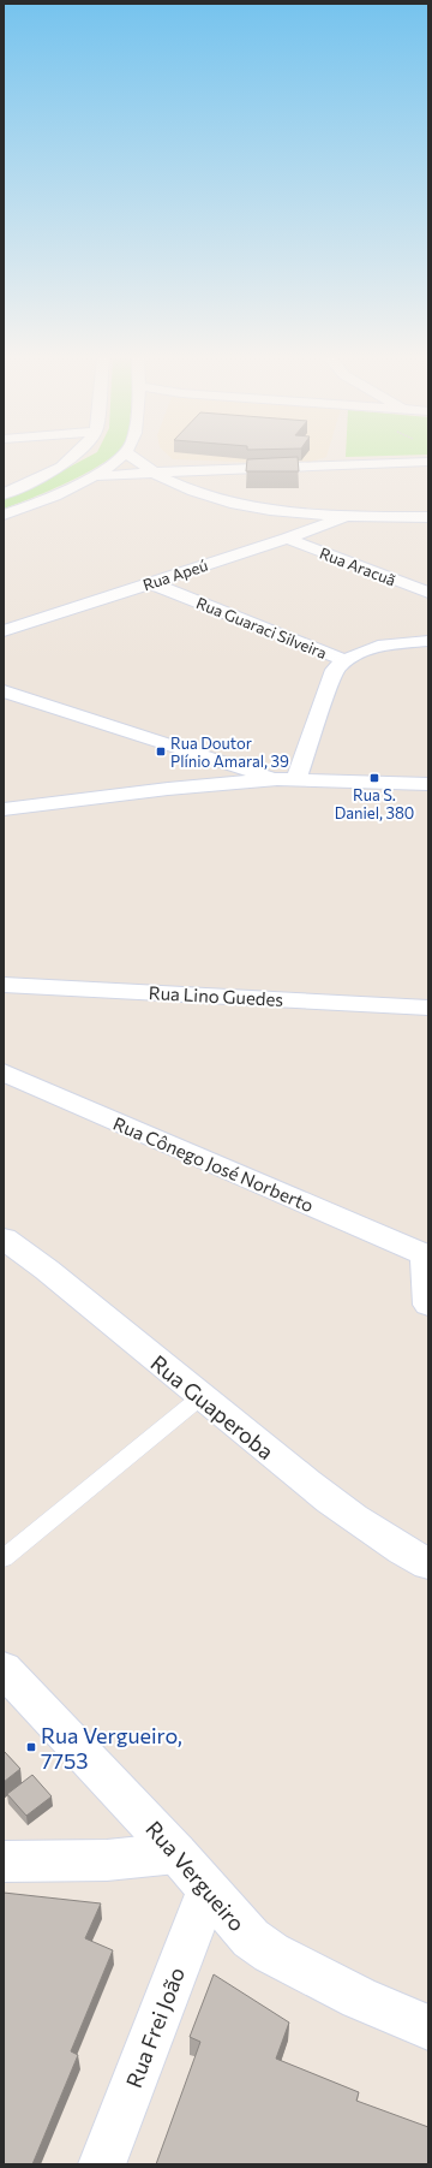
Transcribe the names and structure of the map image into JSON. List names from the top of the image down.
{
  "streets": {
    "street": [
      "Rua Aracuã",
      "Rua Apeú",
      "Rua Guaraci Silveira",
      "Rua Lino Guedes",
      "Rua Cônego José Norberto",
      "Rua Guaperoba",
      "Rua Vergueiro",
      "Rua Frei João"
    ]
  },
  "crossings": [
    ["Rua Aracuã", "Rua Apeú"],
    ["Rua Apeú", "Rua Guaraci Silveira"],
    ["Rua Vergueiro", "Rua Frei João"]
  ],
  "places": {
    "transit": ["Rua Doutor Plínio Amaral, 39", "Rua S. Daniel, 380", "Rua Vergueiro, 7753"]
  }
}
